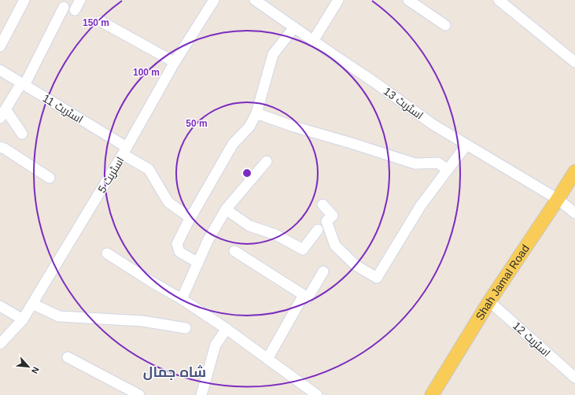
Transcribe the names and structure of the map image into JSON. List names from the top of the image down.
{
  "streets": {
    "main road": ["Shah Jamal Road"],
    "street": [
      "اسٹریٹ 13",
      "اسٹریٹ 11",
      "اسٹریٹ 5",
      "اسٹریٹ 12"
    ]
  },
  "crossings": [
    ["اسٹریٹ 13", "Shah Jamal Road"],
    ["اسٹریٹ 11", "اسٹریٹ 5"],
    ["Shah Jamal Road", "اسٹریٹ 12"]
  ],
  "districts": ["شاہ جمال"],
  "north": "bottom right",
  "rings": ["150 m", "100 m", "50 m"]
}
